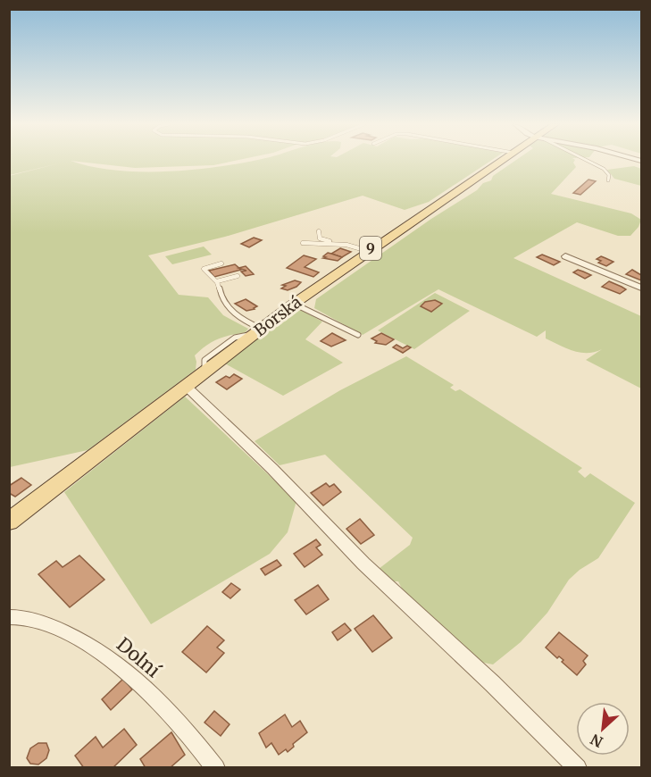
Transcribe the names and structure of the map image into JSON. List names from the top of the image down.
{
  "streets": {
    "main road": ["9", "Borská"],
    "street": ["Dolní"]
  },
  "north": "bottom left"
}
